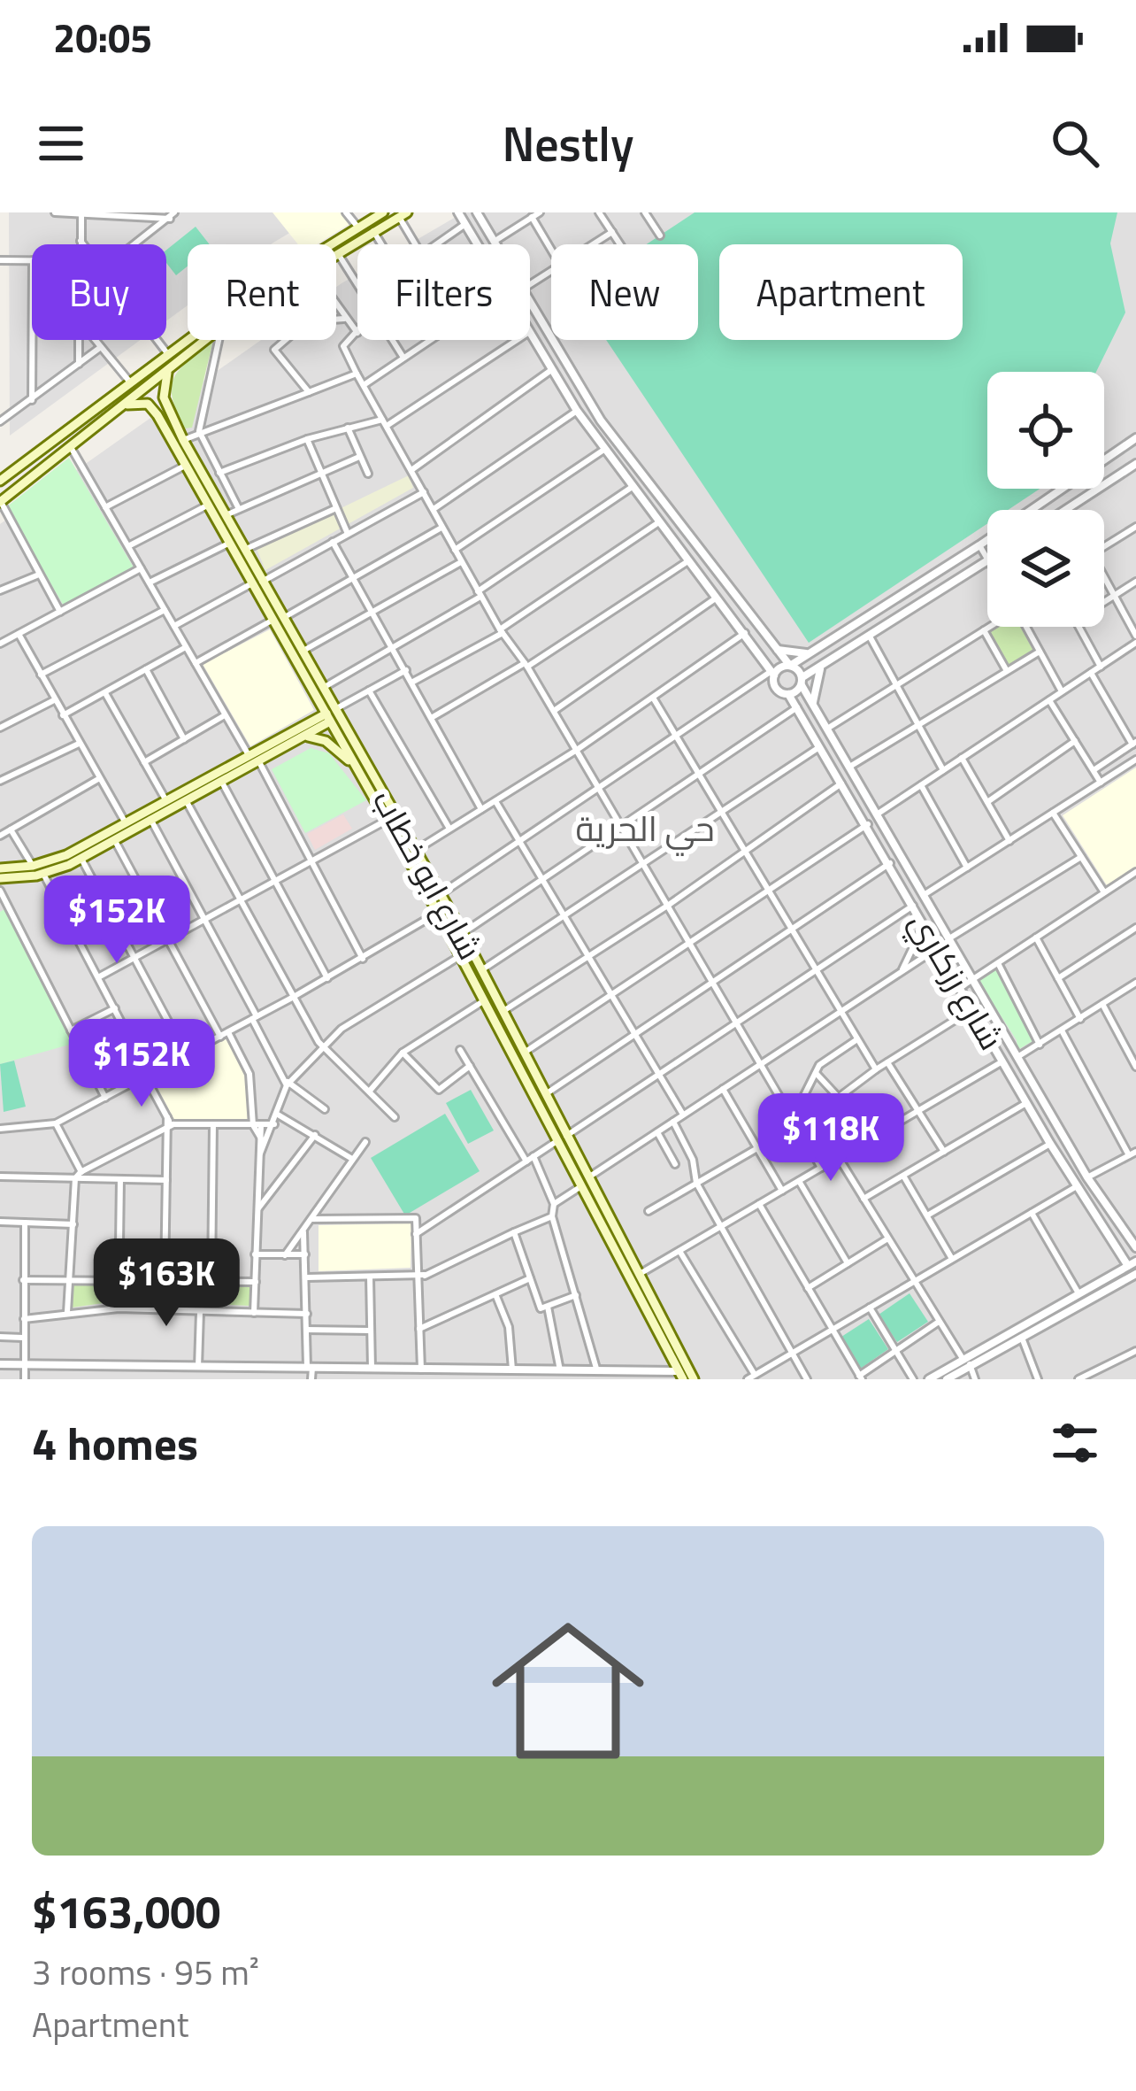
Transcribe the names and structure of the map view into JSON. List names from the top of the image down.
{
  "streets": {
    "main road": ["شارع ابو خطاب"],
    "street": ["شارع رزكاري"]
  },
  "districts": ["حي الحرية"],
  "page": {
    "status": "20:05",
    "header": "Nestly",
    "chip": [
      "Buy",
      "Rent",
      "Filters",
      "New",
      "Apartment"
    ],
    "price": [
      "$152K",
      "$152K",
      "$118K",
      "$163K"
    ],
    "heading": "4 homes",
    "list": [
      {
        "name": "$163,000",
        "note": "3 rooms · 95 m² · Apartment"
      }
    ]
  }
}
